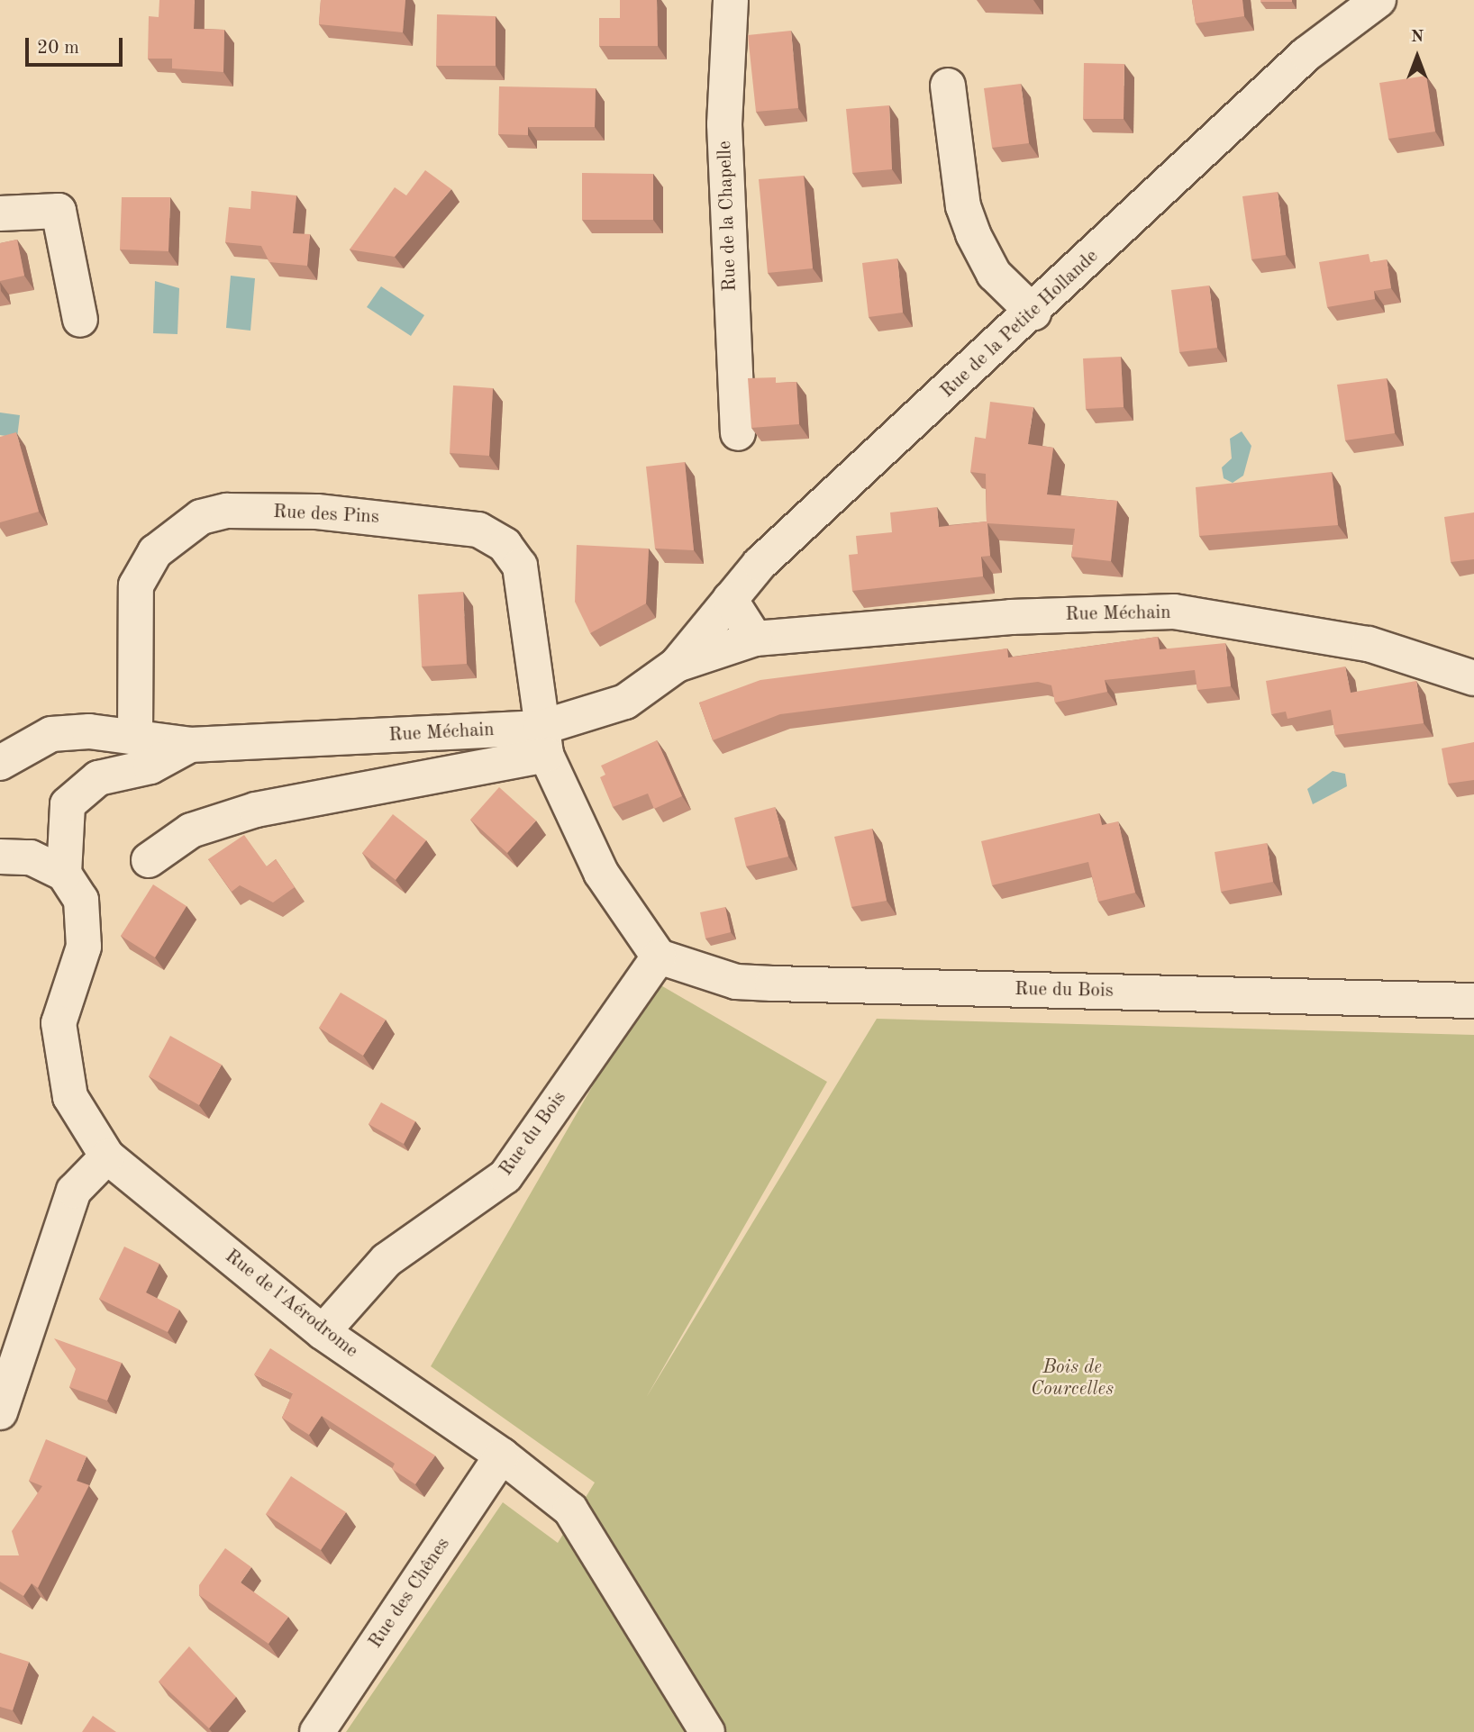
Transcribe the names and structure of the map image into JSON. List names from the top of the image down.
{
  "streets": {
    "street": [
      "Rue de la Chapelle",
      "Rue de la Petite Hollande",
      "Rue des Pins",
      "Rue Méchain",
      "Rue du Bois",
      "Rue de l'Aérodrome",
      "Rue des Chênes"
    ]
  },
  "crossings": [
    ["Rue de la Petite Hollande", "Rue Méchain"],
    ["Rue des Pins", "Rue Méchain"],
    ["Rue Méchain", "Rue de l'Aérodrome"],
    ["Rue du Bois", "Rue de l'Aérodrome"],
    ["Rue de l'Aérodrome", "Rue des Chênes"]
  ],
  "parks": ["Bois de Courcelles"],
  "scale_bar": "20 m",
  "north": "top"
}
